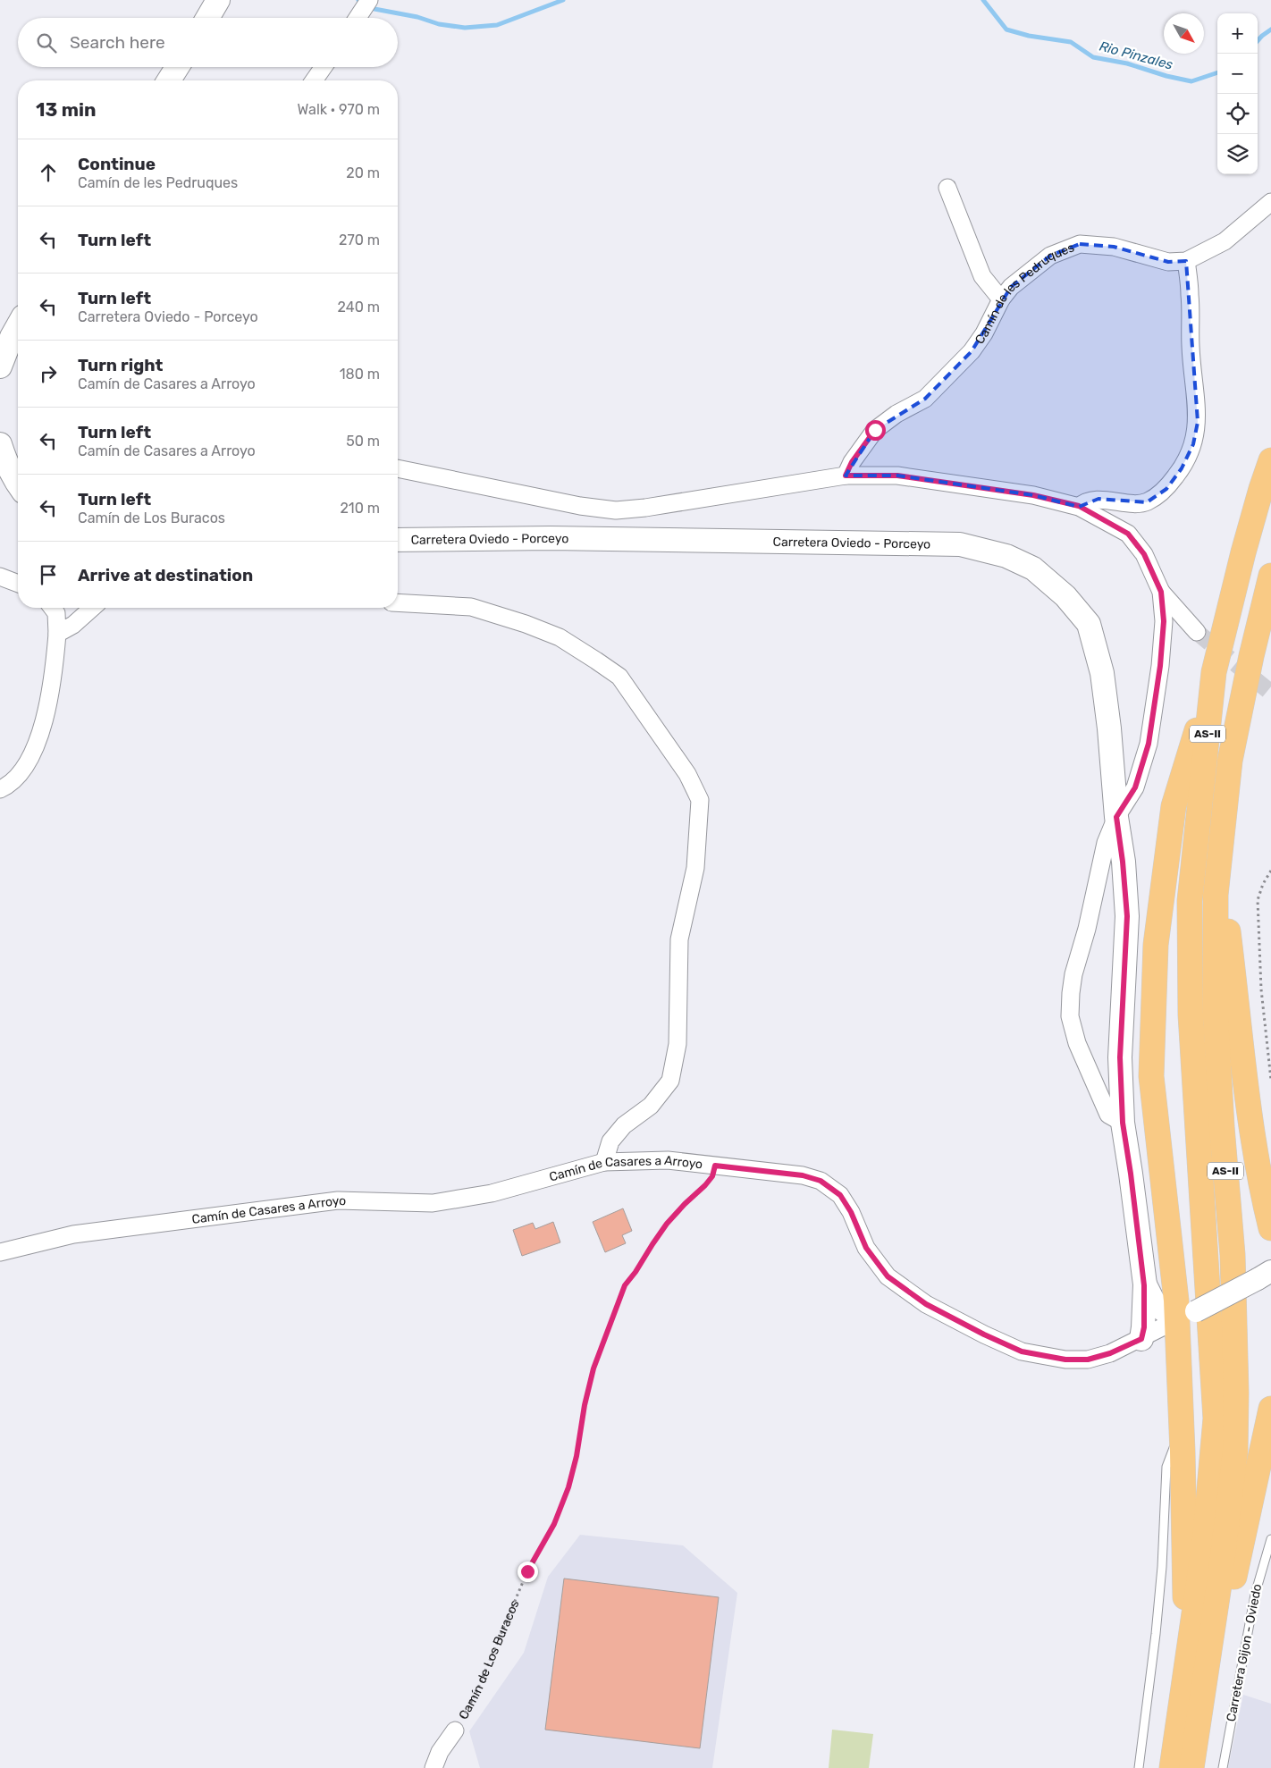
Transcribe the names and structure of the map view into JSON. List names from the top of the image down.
{
  "streets": {
    "highway": ["AS-II"],
    "main road": ["Carretera Oviedo - Porceyo"],
    "street": ["Camín de les Pedruques", "Camín de Casares a Arroyo", "Camín de Los Buracos"],
    "lane": ["Carretera Gijon - Oviedo"]
  },
  "crossings": [
    ["Carretera Oviedo - Porceyo", "Camín de Casares a Arroyo"],
    ["Camín de Casares a Arroyo", "Camín de Los Buracos"]
  ],
  "water": ["Rio Pinzales"],
  "north": "bottom right",
  "page": {
    "map_buttons": ["+", "−"],
    "search": "Search here",
    "heading": ["13 min", "Walk · 970 m"],
    "list": [
      ["Continue", "Camín de les Pedruques", "20 m"],
      ["Turn left", "270 m"],
      ["Turn left", "Carretera Oviedo - Porceyo", "240 m"],
      ["Turn right", "Camín de Casares a Arroyo", "180 m"],
      ["Turn left", "Camín de Casares a Arroyo", "50 m"],
      ["Turn left", "Camín de Los Buracos", "210 m"],
      "Arrive at destination"
    ]
  }
}
